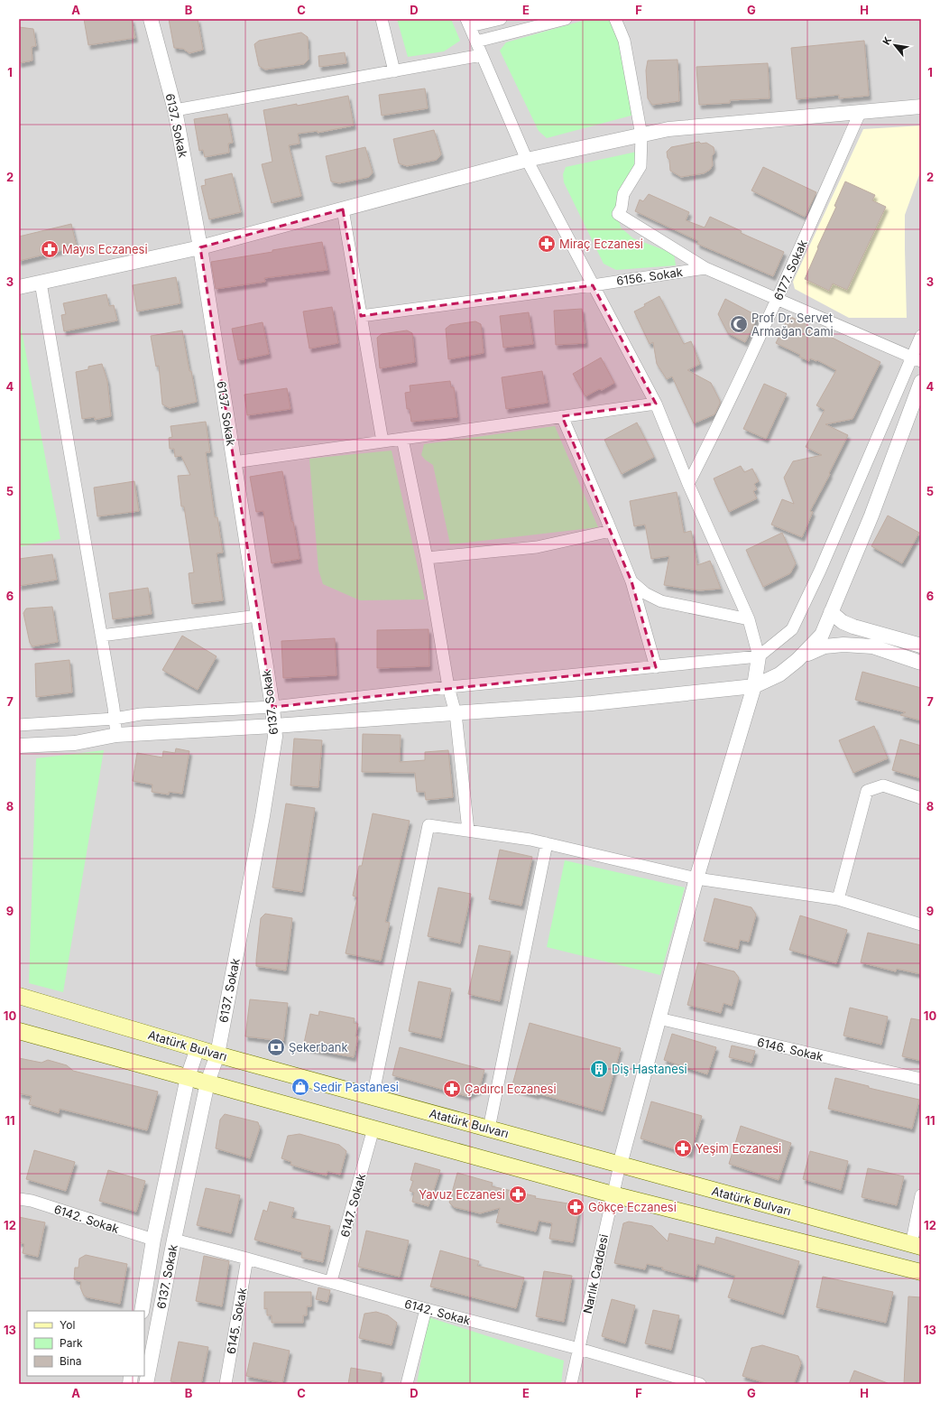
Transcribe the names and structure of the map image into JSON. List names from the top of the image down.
{
  "streets": {
    "main road": ["Atatürk Bulvarı"],
    "street": [
      "6137. Sokak",
      "6177. Sokak",
      "6156. Sokak",
      "6146. Sokak",
      "6147. Sokak",
      "6142. Sokak",
      "Narlık Caddesi",
      "6145. Sokak"
    ]
  },
  "crossings": [
    ["6137. Sokak", "Atatürk Bulvarı"],
    ["6137. Sokak", "6142. Sokak"],
    ["Atatürk Bulvarı", "Narlık Caddesi"],
    ["6147. Sokak", "6142. Sokak"],
    ["6142. Sokak", "Narlık Caddesi"],
    ["6142. Sokak", "6145. Sokak"]
  ],
  "places": {
    "pharmacy": [
      "Miraç Eczanesi",
      "Mayıs Eczanesi",
      "Çadırcı Eczanesi",
      "Yeşim Eczanesi",
      "Yavuz Eczanesi",
      "Gökçe Eczanesi"
    ],
    "mosque": ["Prof Dr. Servet Armağan Cami"],
    "bank": ["Şekerbank"],
    "building": ["Diş Hastanesi"],
    "shop": ["Sedir Pastanesi"]
  },
  "legend": ["Yol", "Park", "Bina"],
  "north": "top left",
  "grid": {
    "columns": [
      "A",
      "B",
      "C",
      "D",
      "E",
      "F",
      "G",
      "H"
    ],
    "rows": [
      "1",
      "2",
      "3",
      "4",
      "5",
      "6",
      "7",
      "8",
      "9",
      "10",
      "11",
      "12",
      "13"
    ]
  }
}
